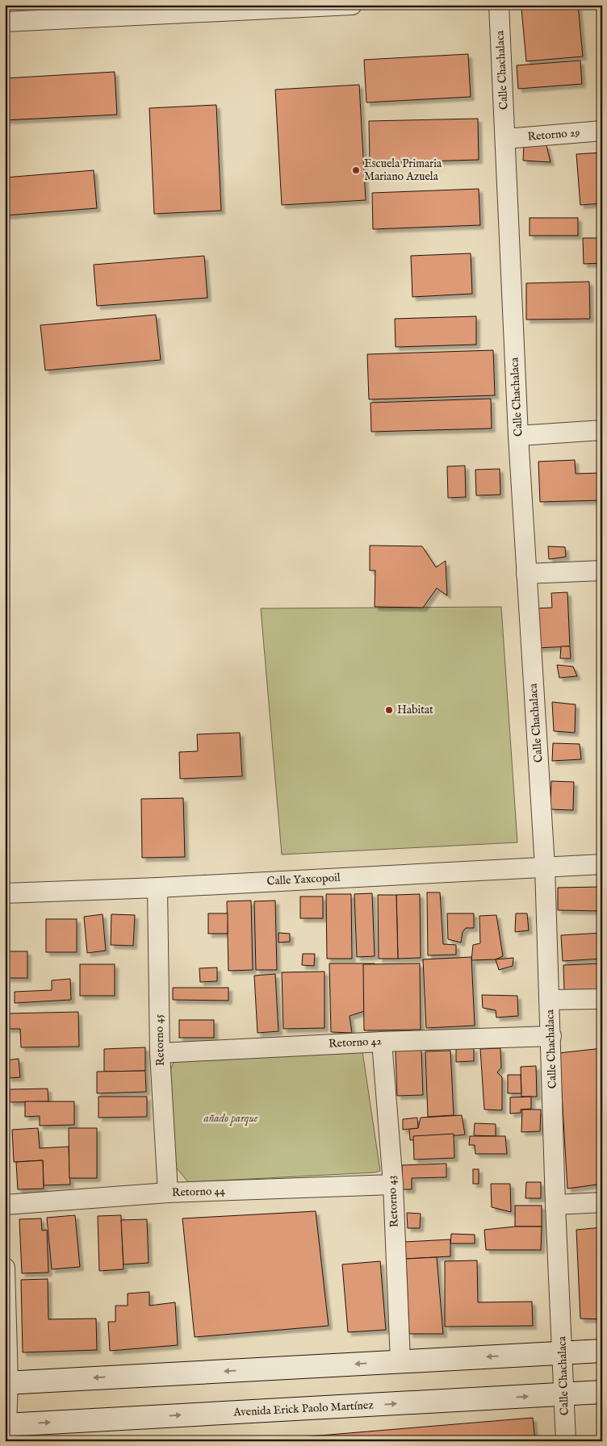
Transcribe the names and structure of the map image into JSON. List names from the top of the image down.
{
  "streets": {
    "main road": ["Avenida Erick Paolo Martínez"],
    "street": [
      "Calle Chachalaca",
      "Retorno 29",
      "Calle Yaxcopoil",
      "Retorno 45",
      "Retorno 42",
      "Retorno 44",
      "Retorno 43"
    ]
  },
  "crossings": [
    ["Calle Chachalaca", "Retorno 29"],
    ["Calle Chachalaca", "Calle Yaxcopoil"],
    ["Calle Chachalaca", "Retorno 42"],
    ["Calle Chachalaca", "Avenida Erick Paolo Martínez"],
    ["Calle Yaxcopoil", "Retorno 45"],
    ["Retorno 45", "Retorno 42"],
    ["Retorno 45", "Retorno 44"],
    ["Retorno 42", "Retorno 43"],
    ["Retorno 44", "Retorno 43"]
  ],
  "parks": ["añado parque"],
  "places": ["Escuela Primaria Mariano Azuela", "Habitat"]
}
